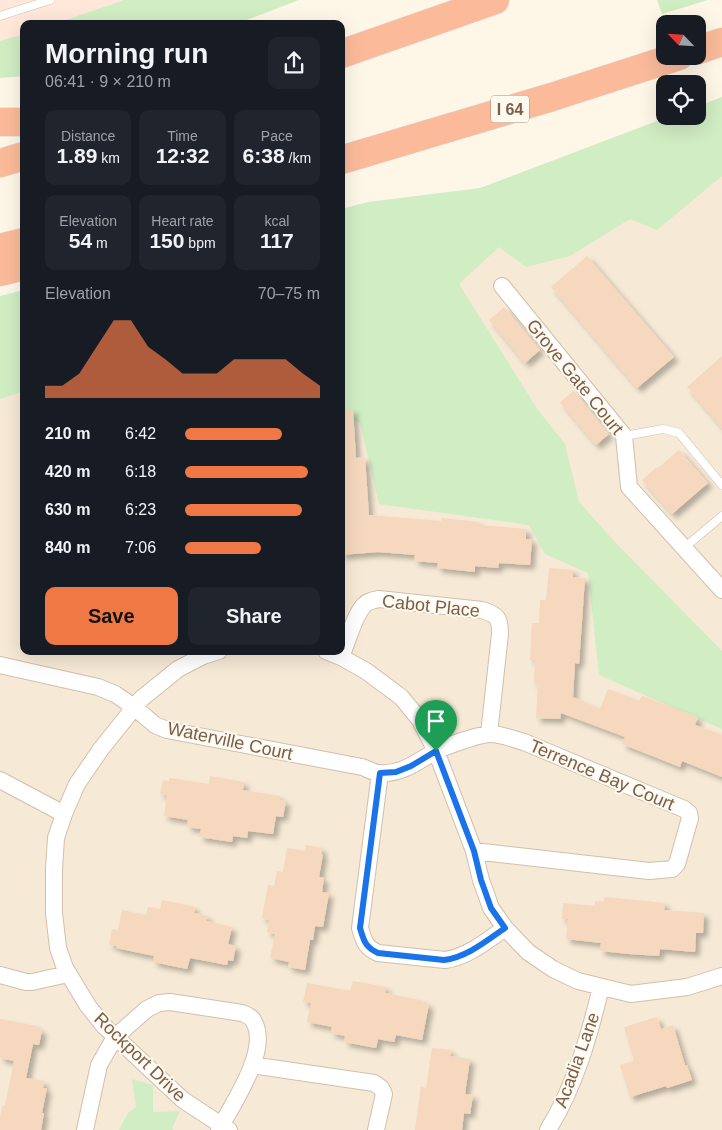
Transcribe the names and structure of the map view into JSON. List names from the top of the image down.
{
  "streets": {
    "highway": ["I 64"],
    "street": [
      "Grove Gate Court",
      "Cabot Place",
      "Waterville Court",
      "Terrence Bay Court",
      "Rockport Drive",
      "Acadia Lane"
    ]
  },
  "crossings": [
    ["Cabot Place", "Terrence Bay Court"],
    ["Waterville Court", "Terrence Bay Court"],
    ["Waterville Court", "Rockport Drive"]
  ],
  "north": "top left",
  "page": {
    "heading": ["Morning run", "06:41 · 9 × 210 m"],
    "stats": [
      ["Distance", "1.89 km"],
      ["Time", "12:32"],
      ["Pace", "6:38 /km"],
      ["Elevation", "54 m"],
      ["Heart rate", "150 bpm"],
      ["kcal", "117"]
    ],
    "chart": ["Elevation", "70–75 m"],
    "list": [
      {
        "name": "210 m",
        "note": "6:42"
      },
      {
        "name": "420 m",
        "note": "6:18"
      },
      {
        "name": "630 m",
        "note": "6:23"
      },
      {
        "name": "840 m",
        "note": "7:06"
      }
    ],
    "buttons": ["Save", "Share"]
  }
}
